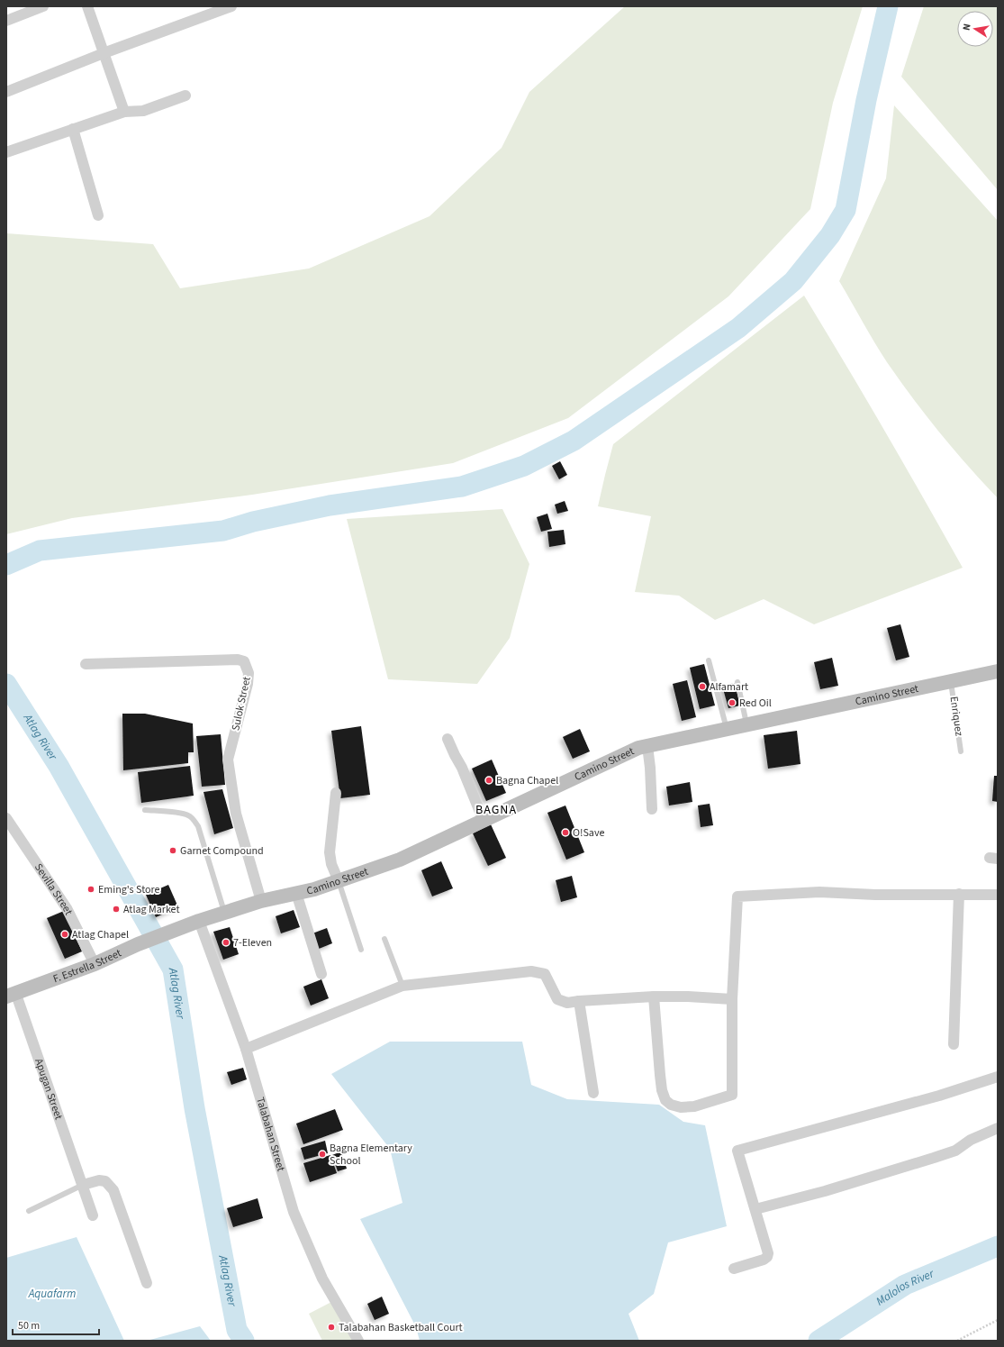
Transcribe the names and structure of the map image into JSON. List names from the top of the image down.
{
  "streets": {
    "main road": ["Camino Street", "F. Estrella Street"],
    "street": [
      "Sulok Street",
      "Sevilla Street",
      "Apugan Street",
      "Talabahan Street"
    ],
    "lane": ["Enriquez"]
  },
  "crossings": [
    ["Camino Street", "Sulok Street"],
    ["Camino Street", "Enriquez"],
    ["Camino Street", "F. Estrella Street"],
    ["Camino Street", "Talabahan Street"],
    ["Sevilla Street", "F. Estrella Street"],
    ["F. Estrella Street", "Apugan Street"]
  ],
  "districts": ["BAGNA"],
  "water": ["Atlag River", "Malolos River", "Aquafarm"],
  "places": [
    "Alfamart",
    "Red Oil",
    "Bagna Chapel",
    "O!Save",
    "Garnet Compound",
    "Eming's Store",
    "Atlag Market",
    "Atlag Chapel",
    "7-Eleven",
    "Bagna Elementary School",
    "Talabahan Basketball Court"
  ],
  "scale_bar": "50 m",
  "north": "left"
}
